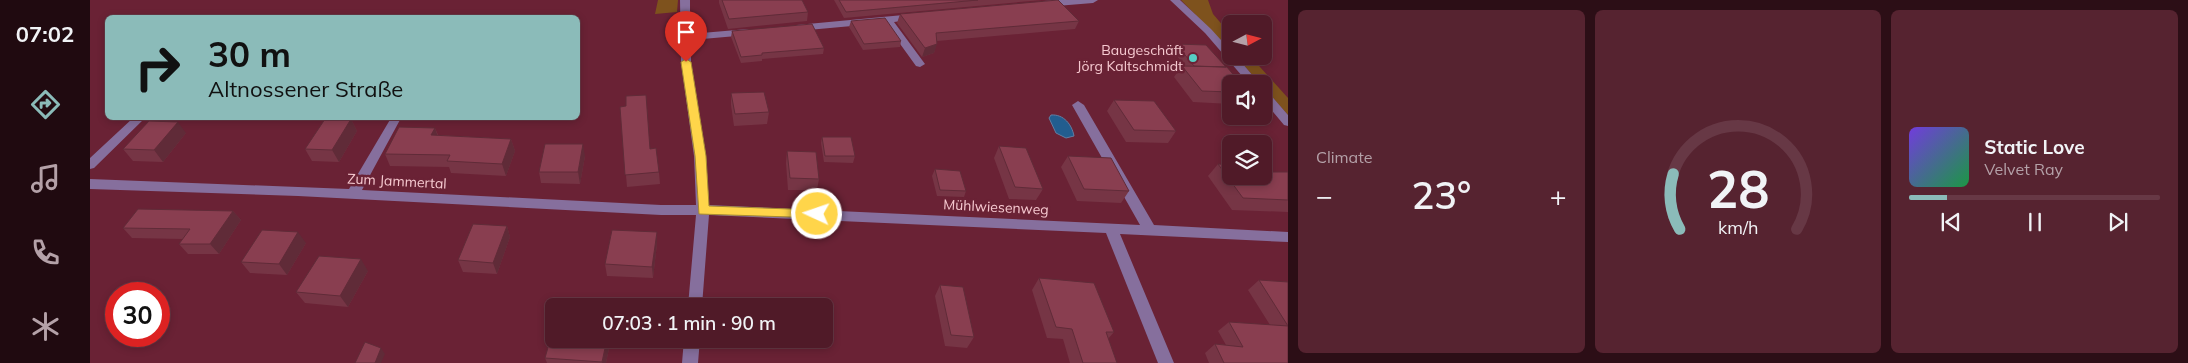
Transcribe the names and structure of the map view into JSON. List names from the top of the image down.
{
  "streets": {
    "street": ["Zum Jammertal", "Mühlwiesenweg"]
  },
  "crossings": [
    ["Zum Jammertal", "Mühlwiesenweg"]
  ],
  "places": ["Baugeschäft Jörg Kaltschmidt"],
  "north": "right",
  "page": {
    "tabs": "07:02",
    "tile": "Climate",
    "turn": ["30 m", "Altnossener Straße"],
    "song": ["Static Love", "Velvet Ray"],
    "heat": ["−", "23°", "+"],
    "limit": "30",
    "trip": "07:03 · 1 min · 90 m",
    "gauge": ["28", "km/h"]
  }
}
